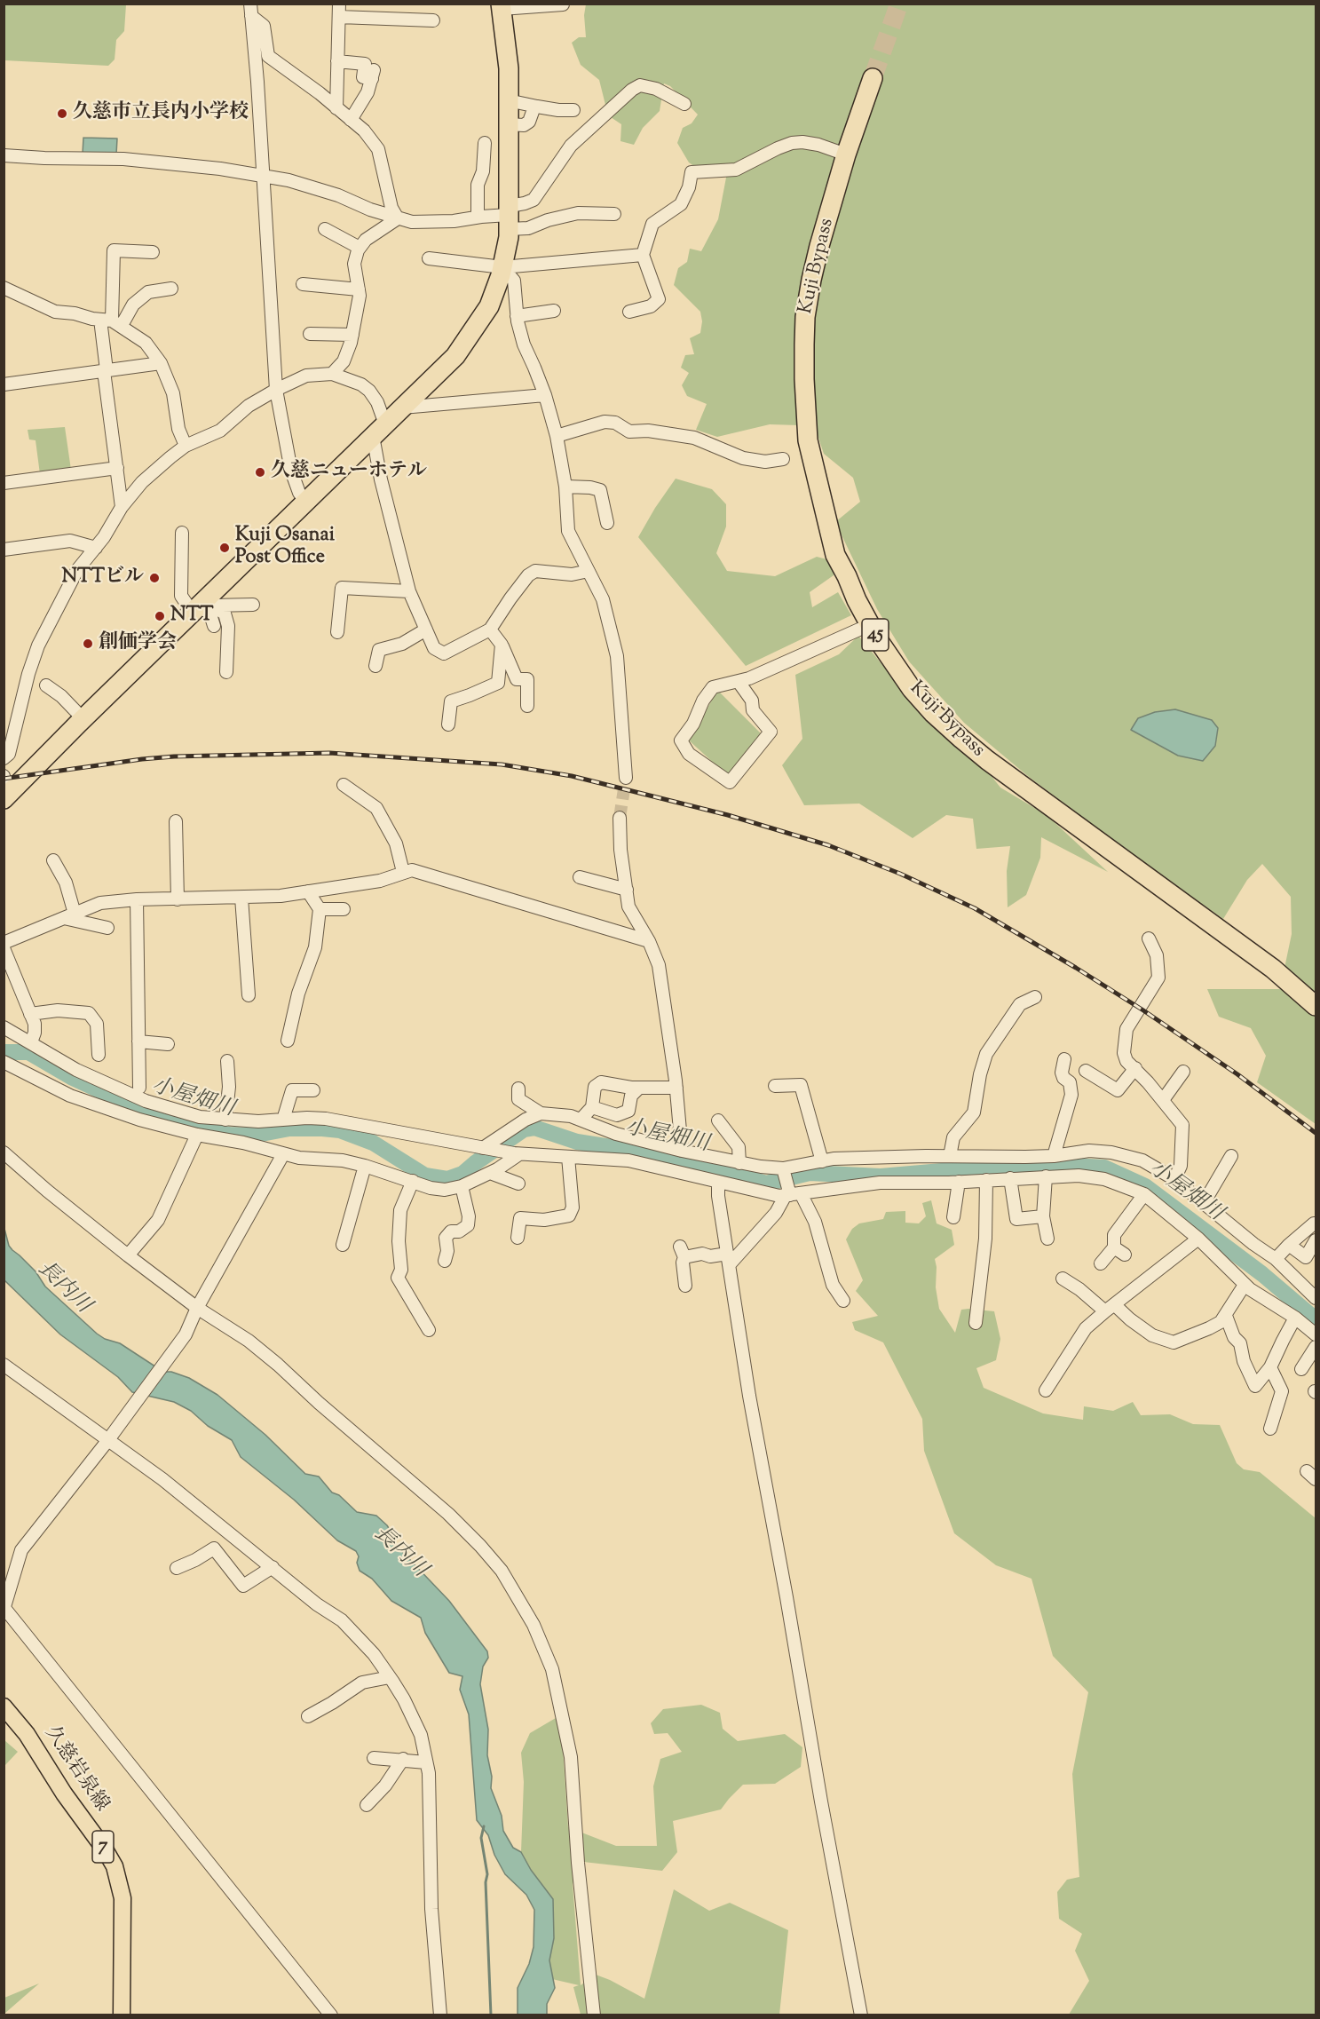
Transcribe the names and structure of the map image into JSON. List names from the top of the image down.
{
  "streets": {
    "highway": ["Kuji Bypass", "45"],
    "main road": ["久慈岩泉線", "7"]
  },
  "water": ["小屋畑川", "長内川"],
  "places": [
    "久慈市立長内小学校",
    "久慈ニューホテル",
    "Kuji Osanai Post Office",
    "NTTビル",
    "NTT",
    "創価学会"
  ]
}
